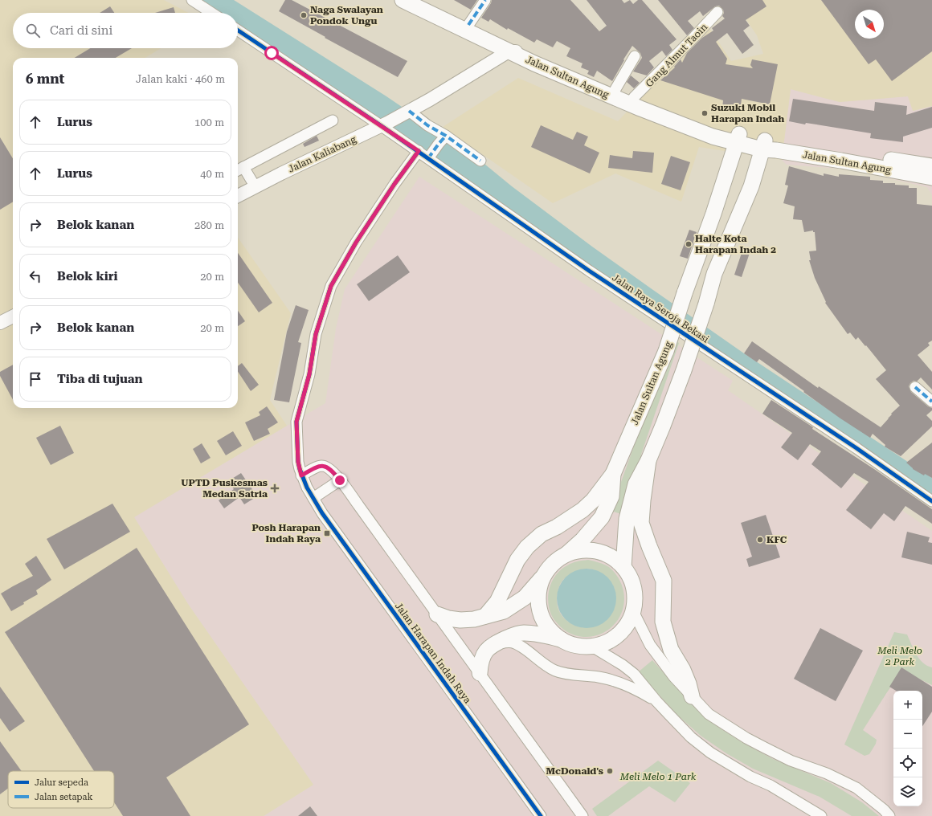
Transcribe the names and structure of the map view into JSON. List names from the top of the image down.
{
  "streets": {
    "highway": ["Jalan Sultan Agung"],
    "main road": ["Jalan Kaliabang"],
    "street": ["Gang Almut Taoin", "Jalan Raya Seroja Bekasi", "Jalan Harapan Indah Raya"]
  },
  "crossings": [
    ["Gang Almut Taoin", "Jalan Sultan Agung"],
    ["Jalan Sultan Agung", "Jalan Kaliabang"],
    ["Jalan Kaliabang", "Jalan Raya Seroja Bekasi"],
    ["Jalan Raya Seroja Bekasi", "Jalan Harapan Indah Raya"]
  ],
  "parks": ["Meli Melo 2 Park", "Meli Melo 1 Park"],
  "places": {
    "other": [
      "Naga Swalayan Pondok Ungu",
      "Suzuki Mobil Harapan Indah",
      "Halte Kota Harapan Indah 2",
      "KFC",
      "McDonald's"
    ],
    "health": ["UPTD Puskesmas Medan Satria"],
    "transit": ["Posh Harapan Indah Raya"]
  },
  "legend": ["Jalur sepeda", "Jalan setapak"],
  "north": "bottom right",
  "page": {
    "search": "Cari di sini",
    "heading": ["6 mnt", "Jalan kaki · 460 m"],
    "list": [
      ["Lurus", "100 m"],
      ["Lurus", "40 m"],
      ["Belok kanan", "280 m"],
      ["Belok kiri", "20 m"],
      ["Belok kanan", "20 m"],
      "Tiba di tujuan"
    ],
    "map_buttons": ["+", "−"]
  }
}
